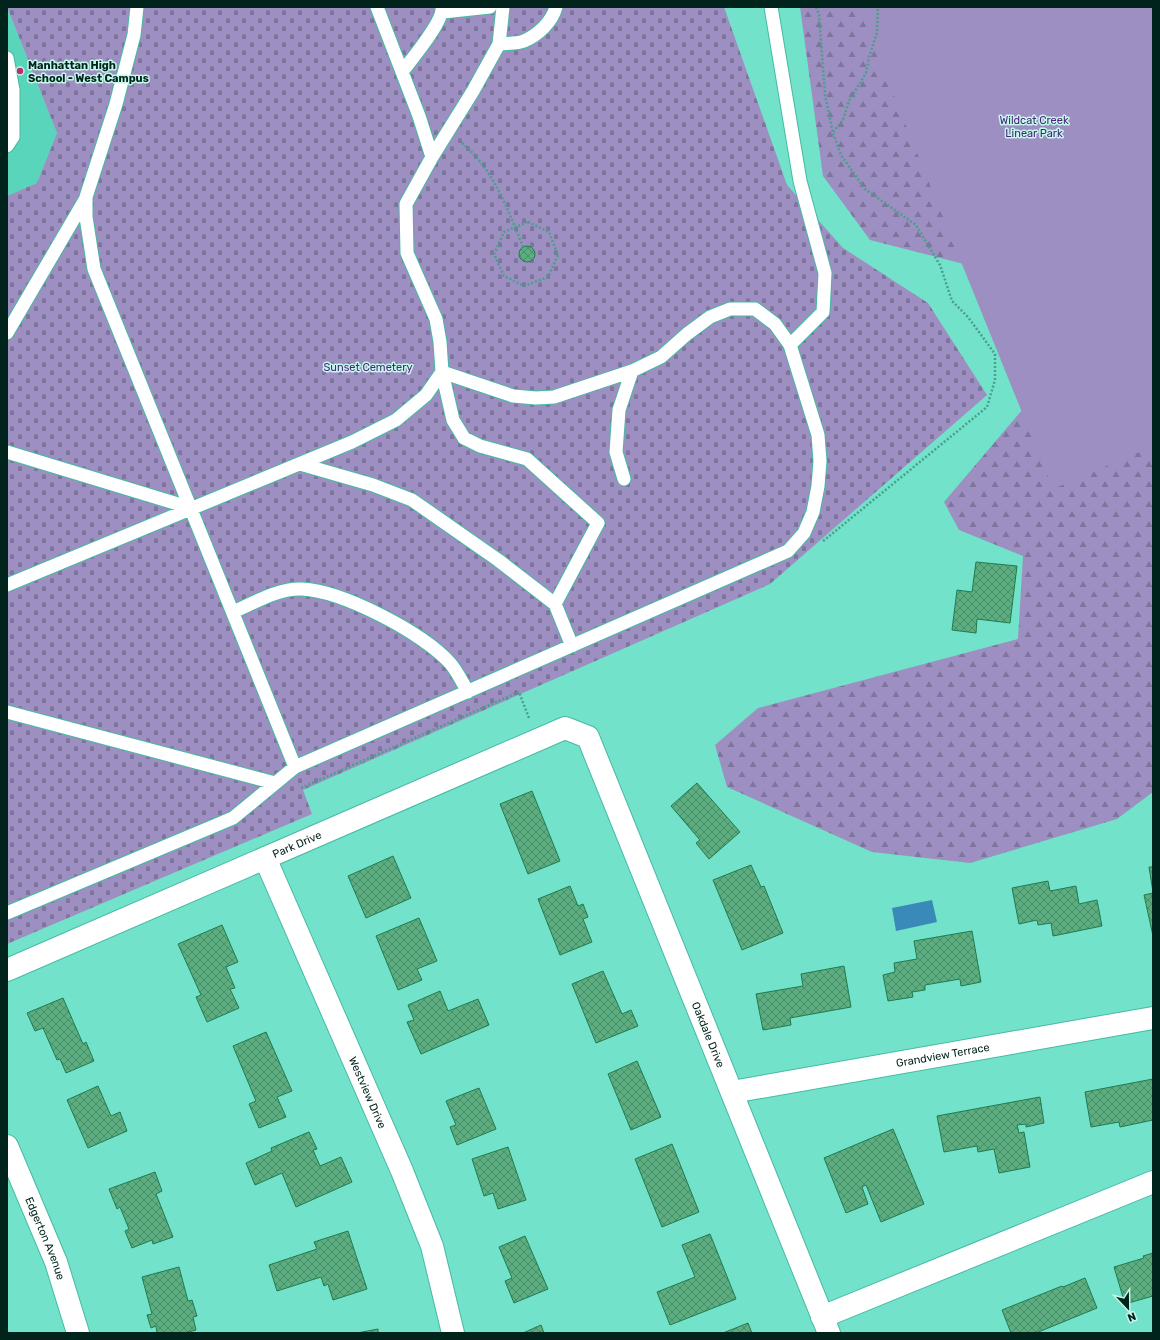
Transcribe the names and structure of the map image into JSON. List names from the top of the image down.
{
  "streets": {
    "street": [
      "Park Drive",
      "Oakdale Drive",
      "Grandview Terrace",
      "Westview Drive",
      "Edgerton Avenue"
    ]
  },
  "crossings": [
    ["Park Drive", "Oakdale Drive"],
    ["Park Drive", "Westview Drive"],
    ["Oakdale Drive", "Grandview Terrace"]
  ],
  "parks": ["Wildcat Creek Linear Park", "Sunset Cemetery"],
  "places": ["Manhattan High School - West Campus"],
  "north": "bottom"
}
